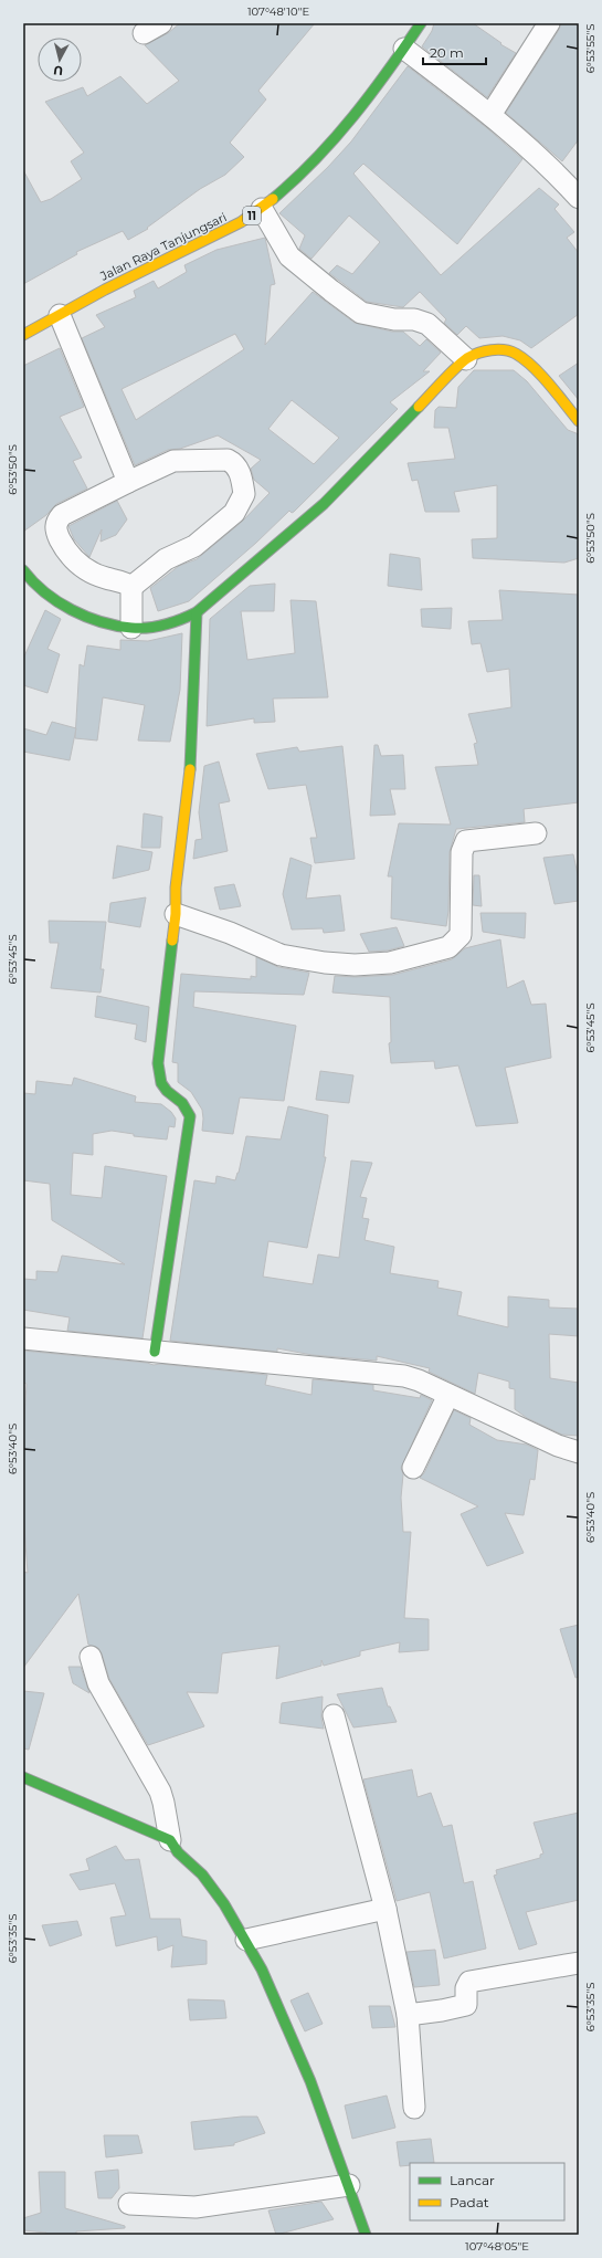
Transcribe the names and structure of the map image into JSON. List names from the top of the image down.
{
  "streets": {
    "main road": ["11", "Jalan Raya Tanjungsari"]
  },
  "legend": ["Lancar", "Padat"],
  "scale_bar": "20 m",
  "north": "bottom",
  "coordinates": [
    "107°48'10\"E",
    "6°53'55\"S",
    "6°53'50\"S",
    "6°53'45\"S",
    "6°53'40\"S",
    "6°53'35\"S",
    "107°48'05\"E"
  ]
}
